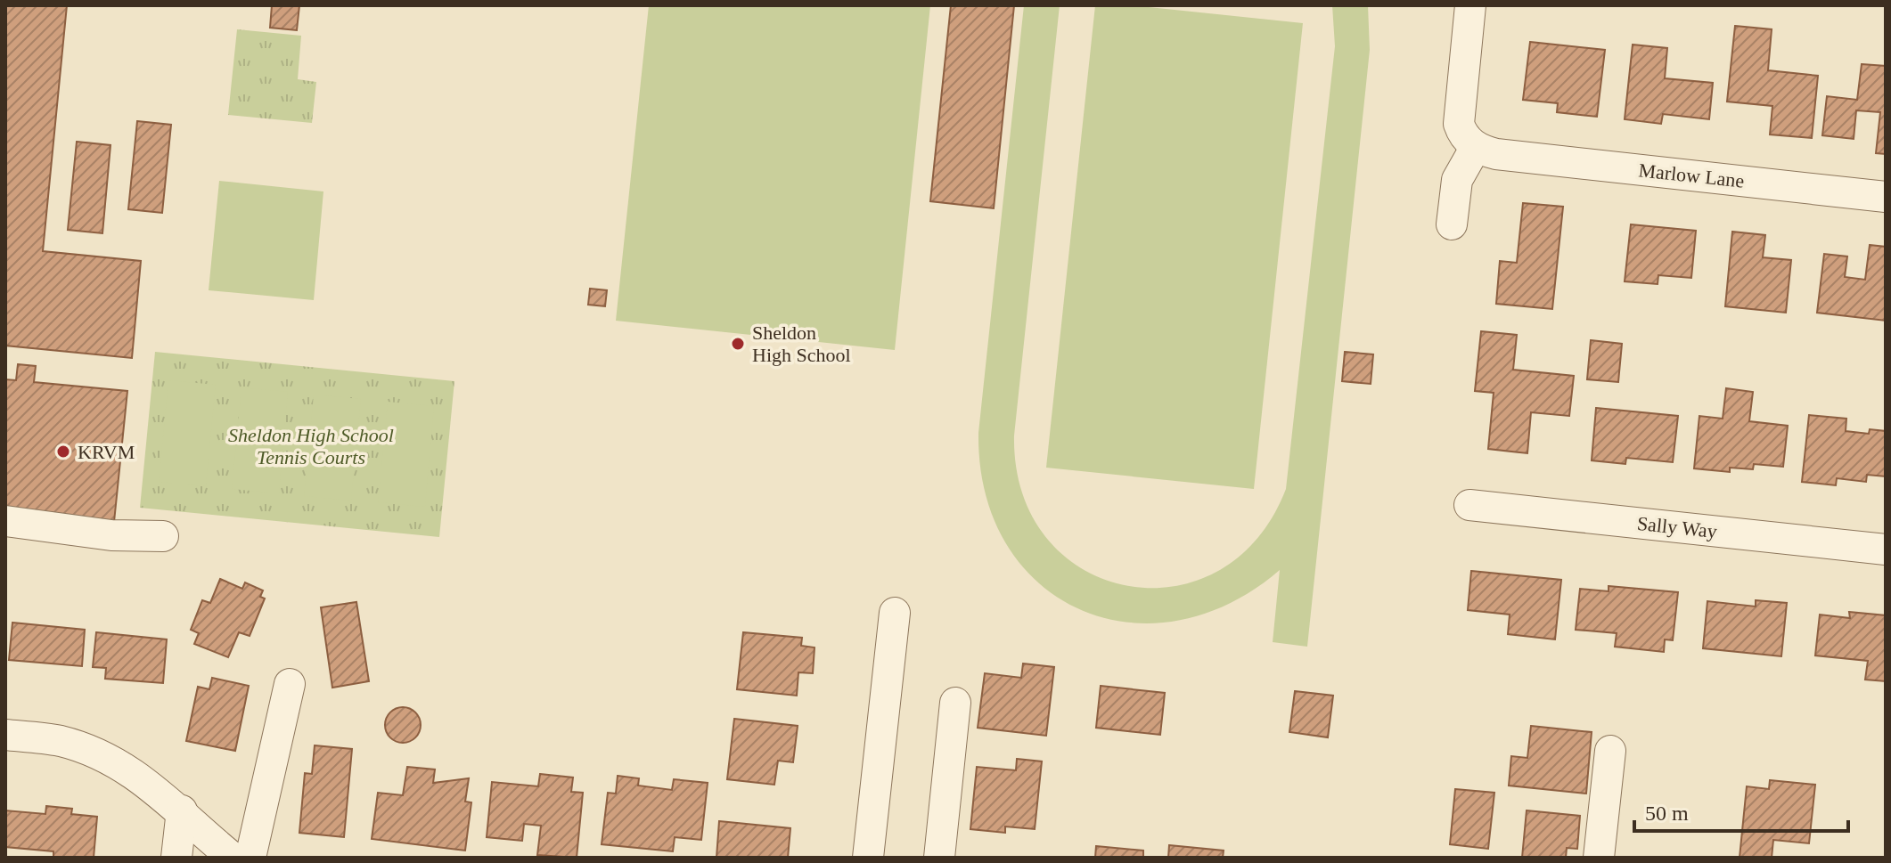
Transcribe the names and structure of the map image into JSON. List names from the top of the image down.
{
  "streets": {
    "street": ["Marlow Lane", "Sally Way"]
  },
  "parks": ["Sheldon High School Tennis Courts"],
  "places": ["Sheldon High School", "KRVM"],
  "scale_bar": "50 m"
}
